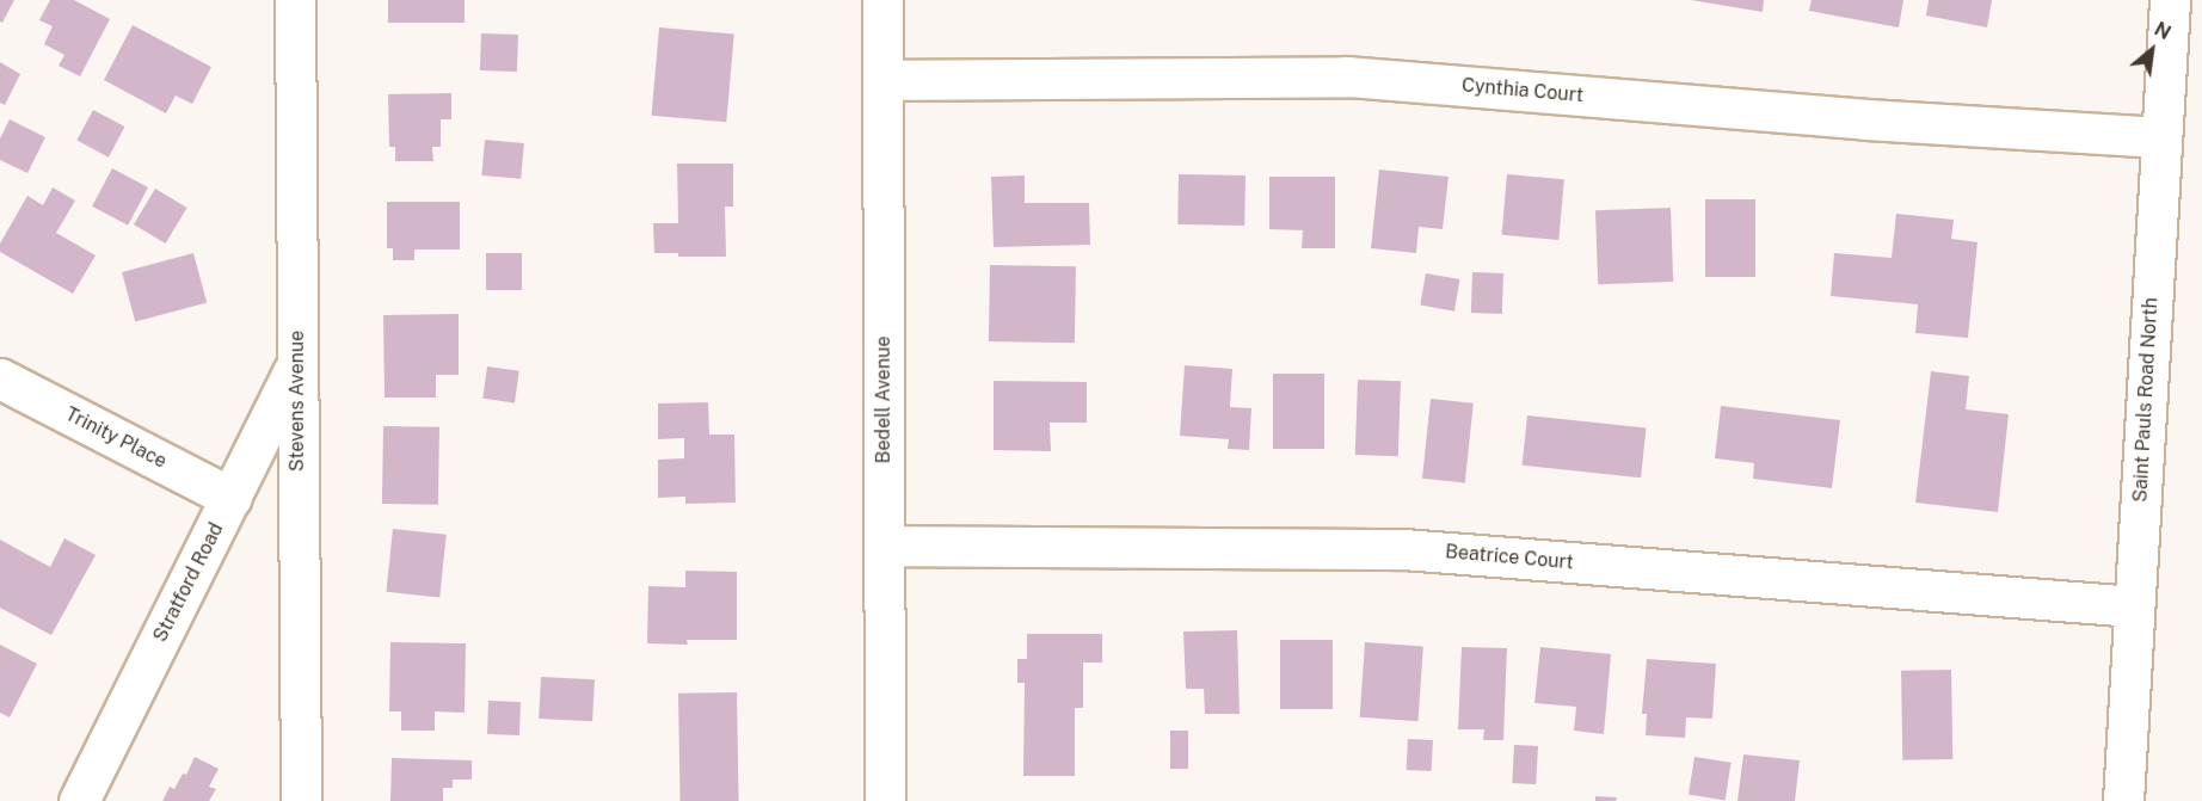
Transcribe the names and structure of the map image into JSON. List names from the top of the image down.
{
  "streets": {
    "street": [
      "Cynthia Court",
      "Bedell Avenue",
      "Saint Pauls Road North",
      "Stevens Avenue",
      "Trinity Place",
      "Beatrice Court",
      "Stratford Road"
    ]
  },
  "crossings": [
    ["Cynthia Court", "Bedell Avenue"],
    ["Cynthia Court", "Saint Pauls Road North"],
    ["Bedell Avenue", "Beatrice Court"],
    ["Saint Pauls Road North", "Beatrice Court"],
    ["Stevens Avenue", "Stratford Road"],
    ["Trinity Place", "Stratford Road"]
  ],
  "north": "top right"
}
